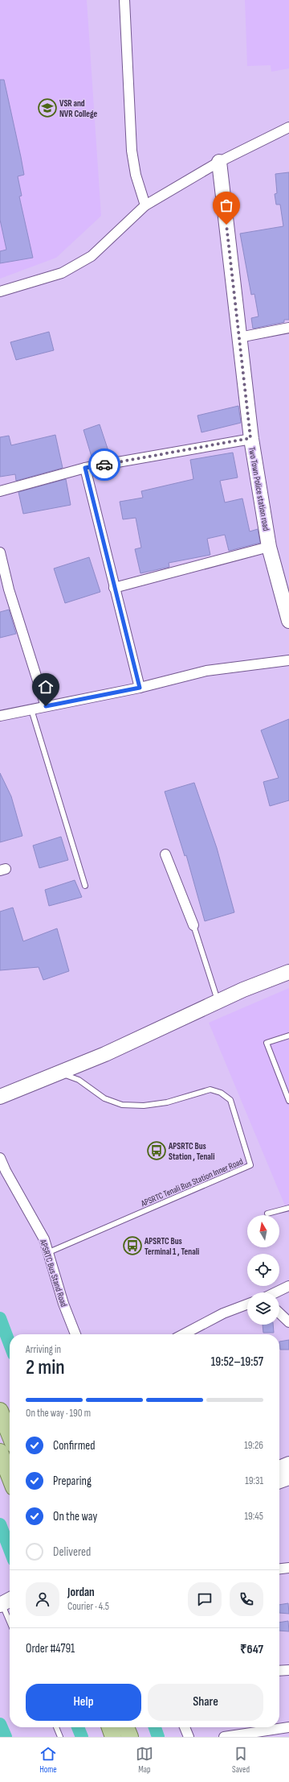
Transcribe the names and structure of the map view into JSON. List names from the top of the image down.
{
  "streets": {
    "street": ["Two Town Police station road", "APSRTC Bus Stand Road"],
    "lane": ["APSRTC Tenali Bus Station Inner Road"]
  },
  "crossings": [
    ["APSRTC Tenali Bus Station Inner Road", "APSRTC Bus Stand Road"]
  ],
  "places": {
    "school or university": ["VSR and NVR College"],
    "bus stop": ["APSRTC Bus Station , Tenali", "APSRTC Bus Terminal 1 , Tenali"]
  },
  "north": "top",
  "page": {
    "heading": ["2 min", "Arriving in", "19:52–19:57"],
    "panel": [
      "Jordan",
      "Courier · 4.5",
      "Order #4791",
      "₹647"
    ],
    "bar": "On the way · 190 m",
    "list": [
      ["Confirmed", "19:26"],
      ["Preparing", "19:31"],
      ["On the way", "19:45"],
      "Delivered"
    ],
    "buttons": ["Help", "Share"],
    "tabs": ["Home", "Map", "Saved"]
  }
}
